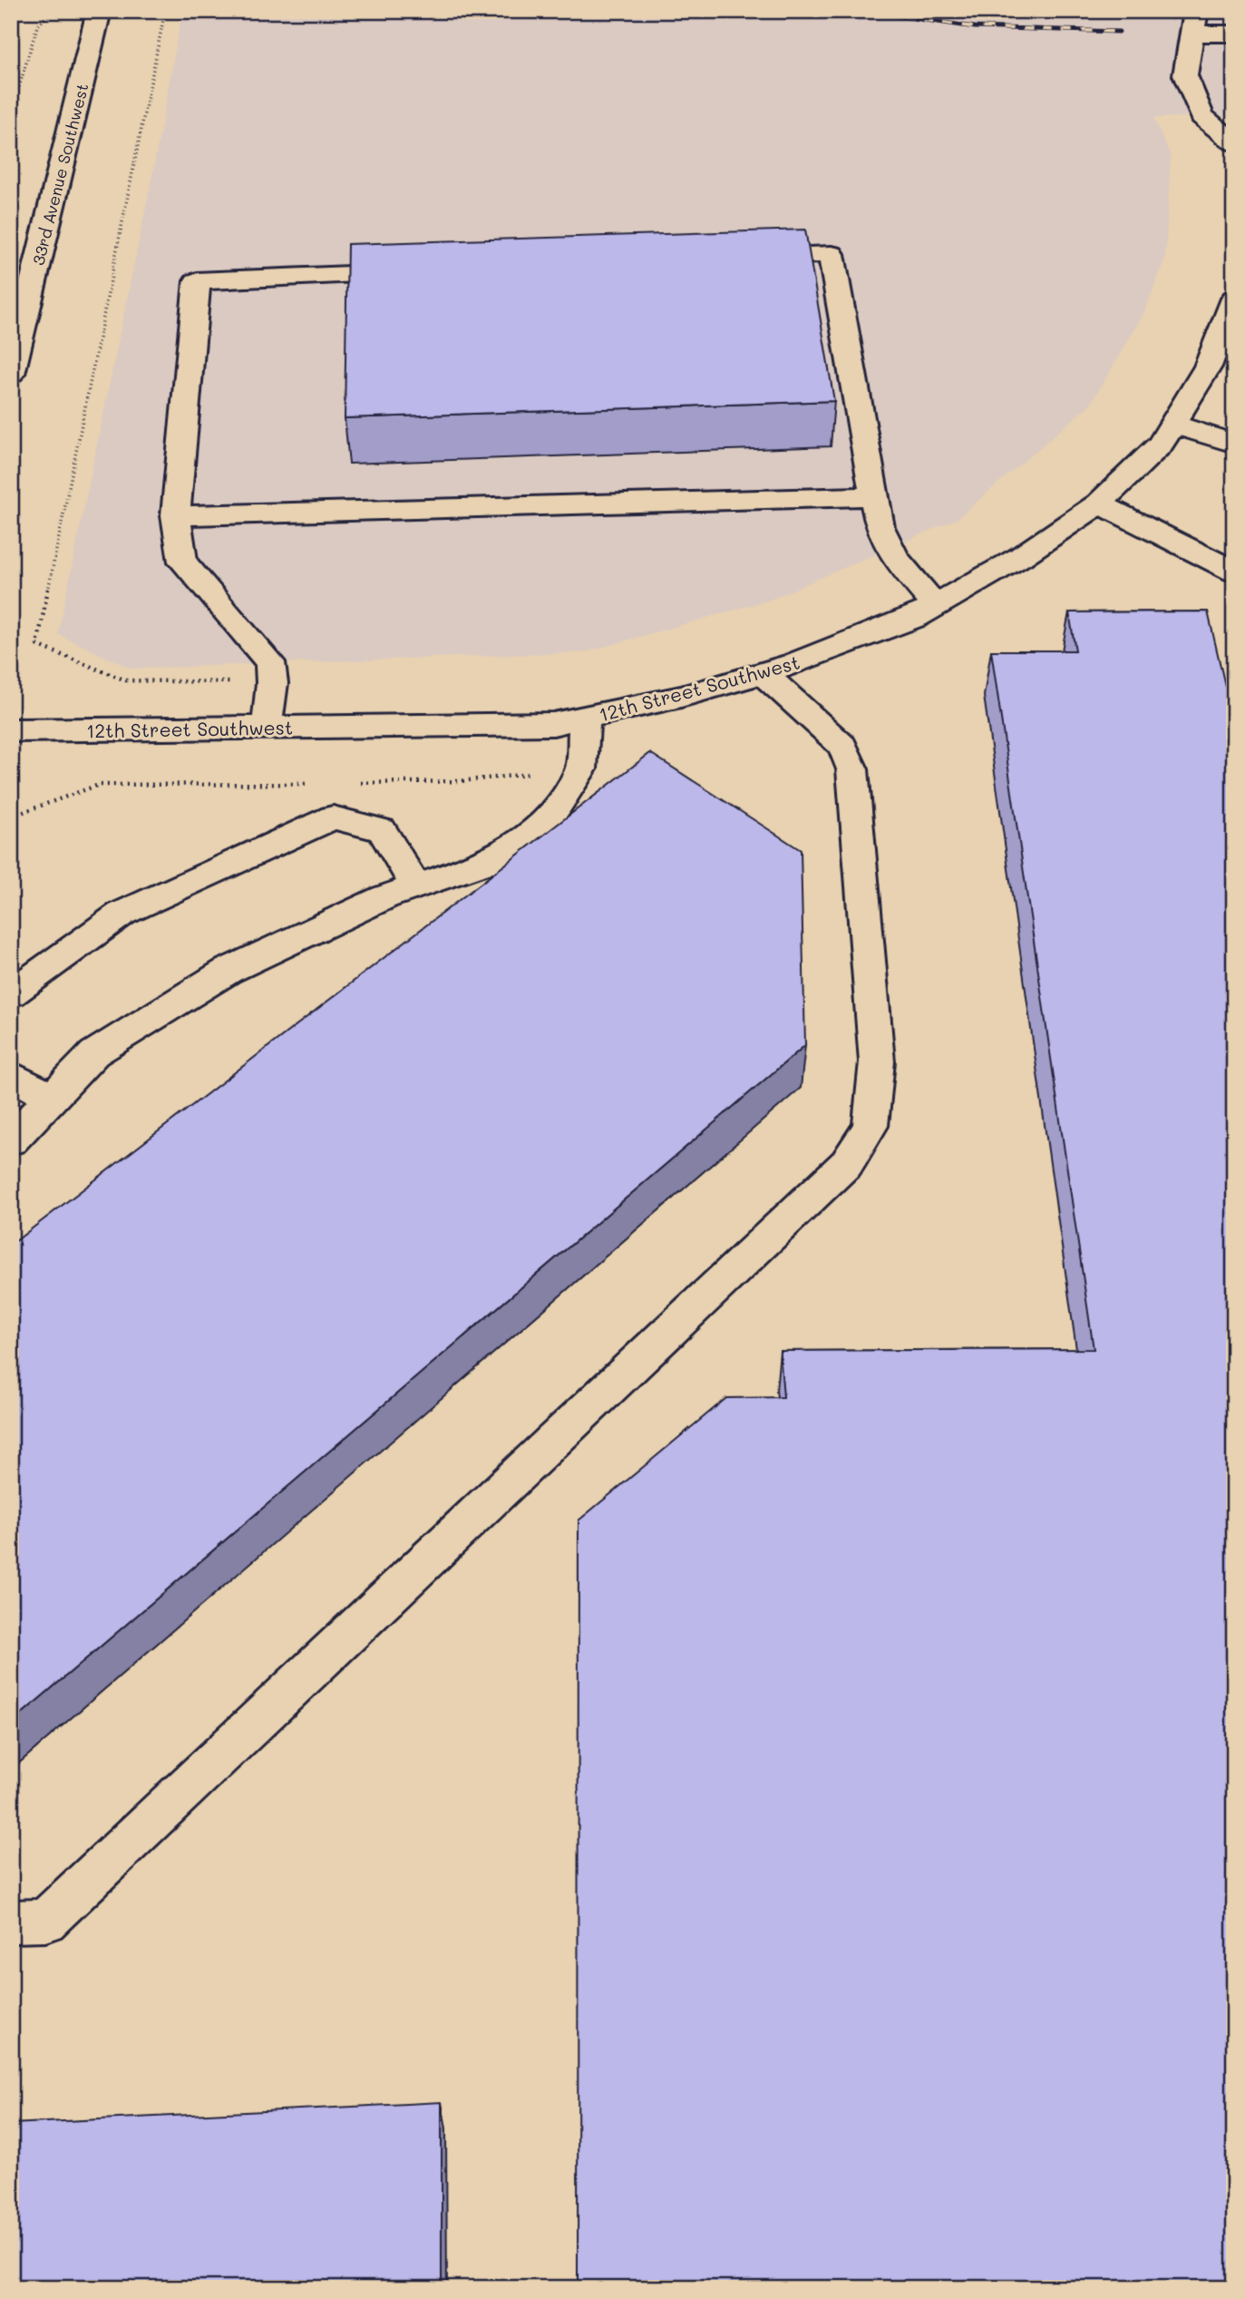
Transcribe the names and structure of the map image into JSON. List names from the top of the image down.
{
  "streets": {
    "street": ["33rd Avenue Southwest", "12th Street Southwest"]
  }
}
